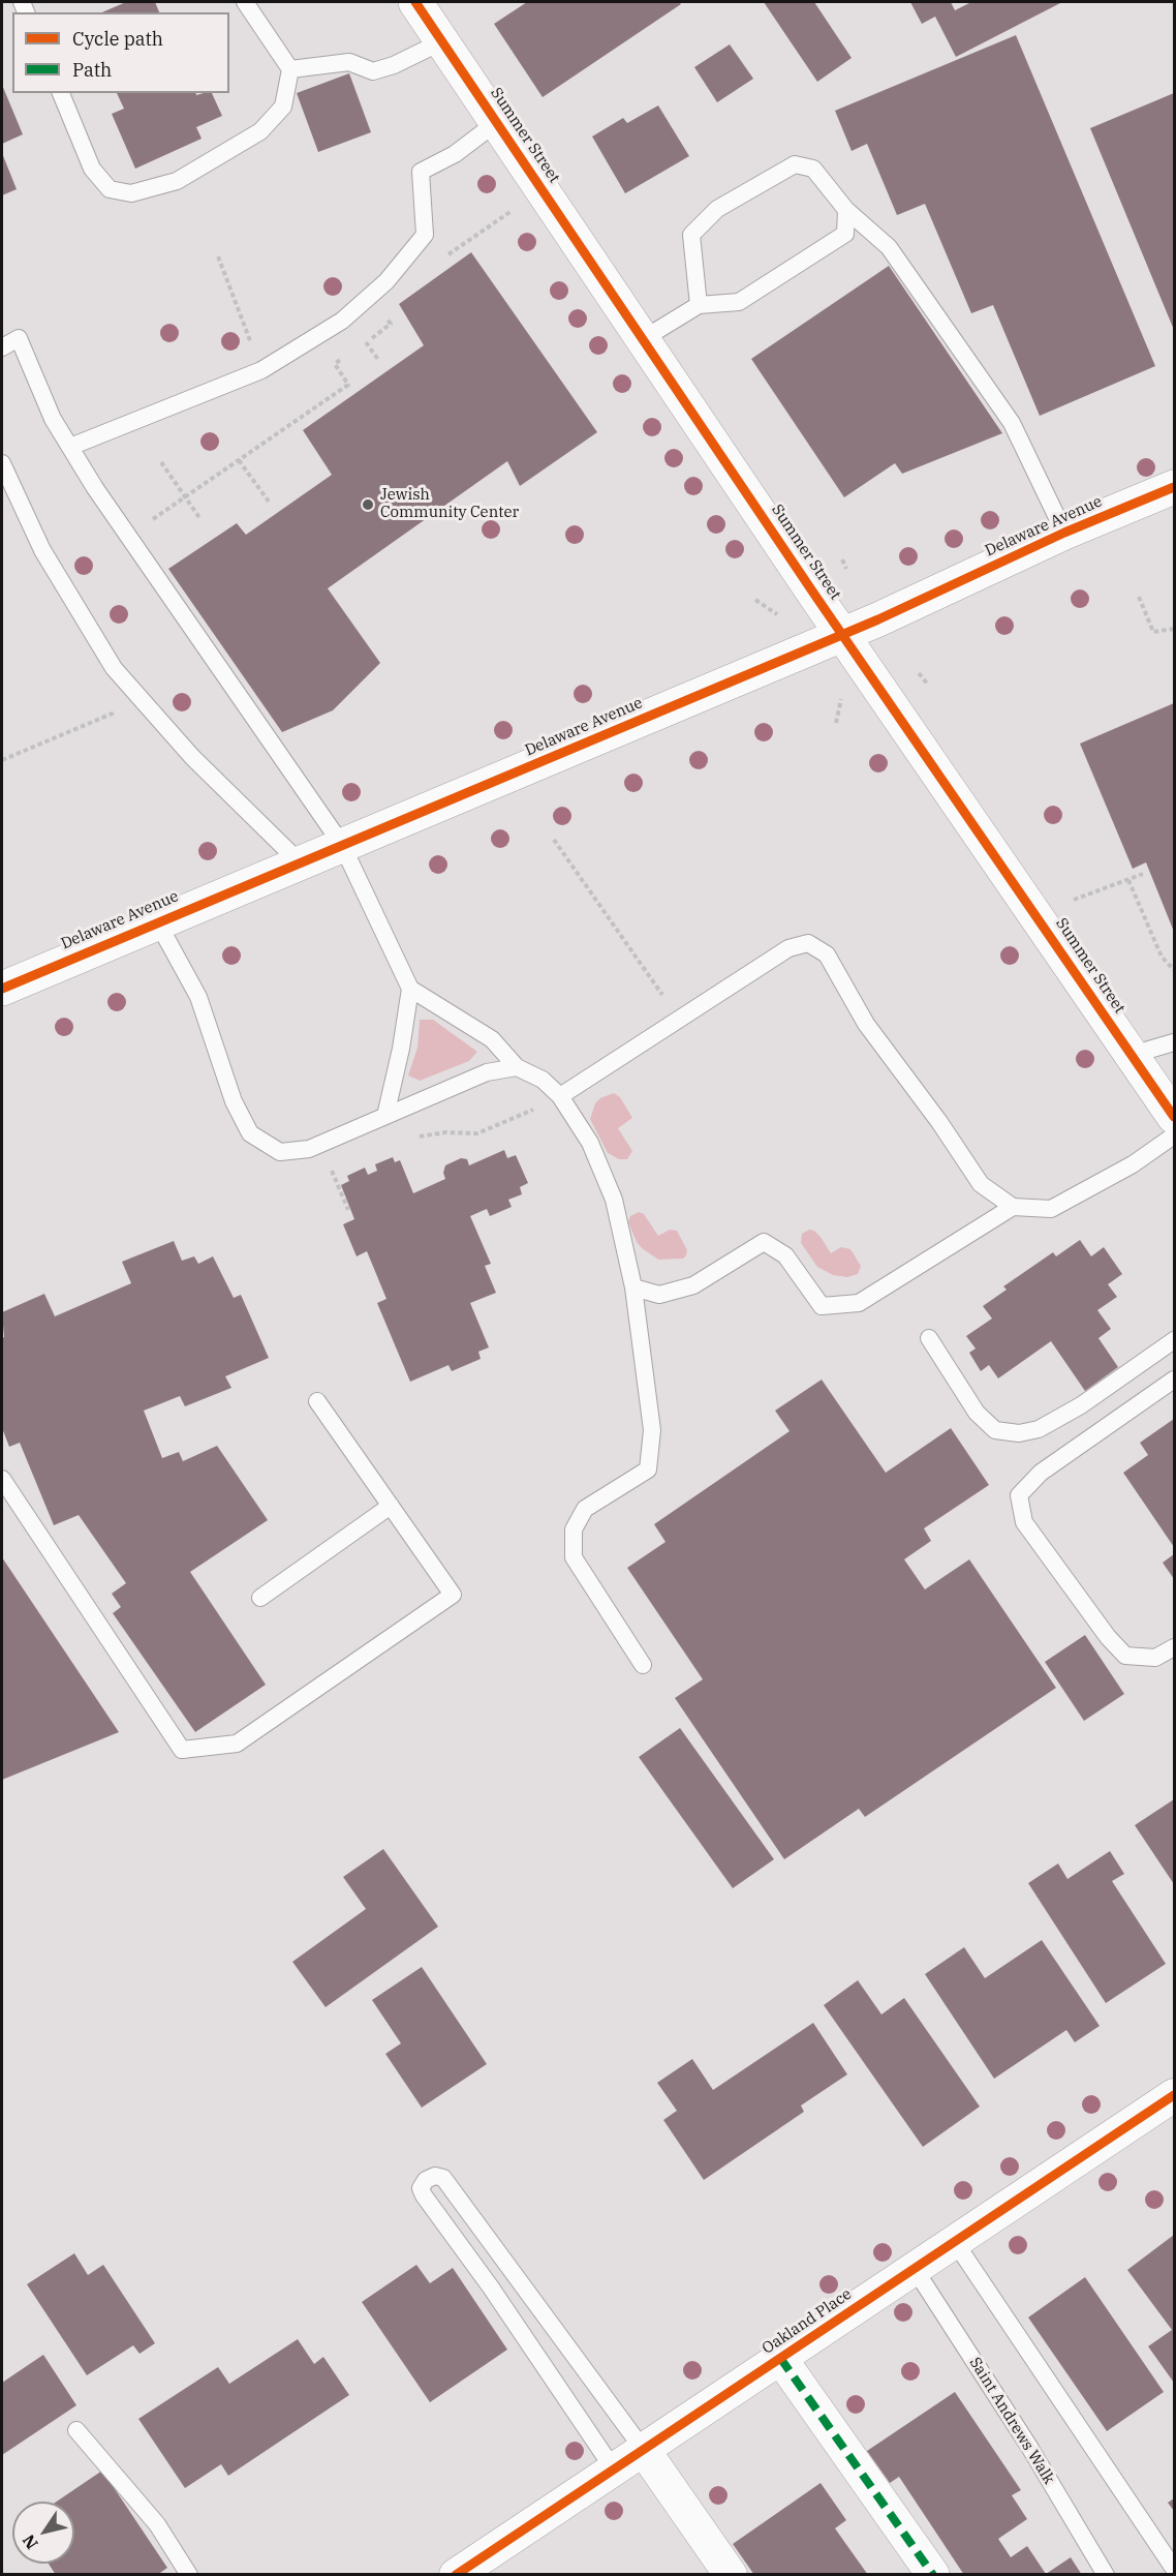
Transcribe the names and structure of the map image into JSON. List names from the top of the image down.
{
  "streets": {
    "street": ["Summer Street", "Delaware Avenue", "Oakland Place"],
    "lane": ["Saint Andrews Walk"]
  },
  "crossings": [
    ["Summer Street", "Delaware Avenue"],
    ["Oakland Place", "Saint Andrews Walk"]
  ],
  "places": ["Jewish Community Center"],
  "legend": ["Cycle path", "Path"],
  "north": "bottom left"
}
